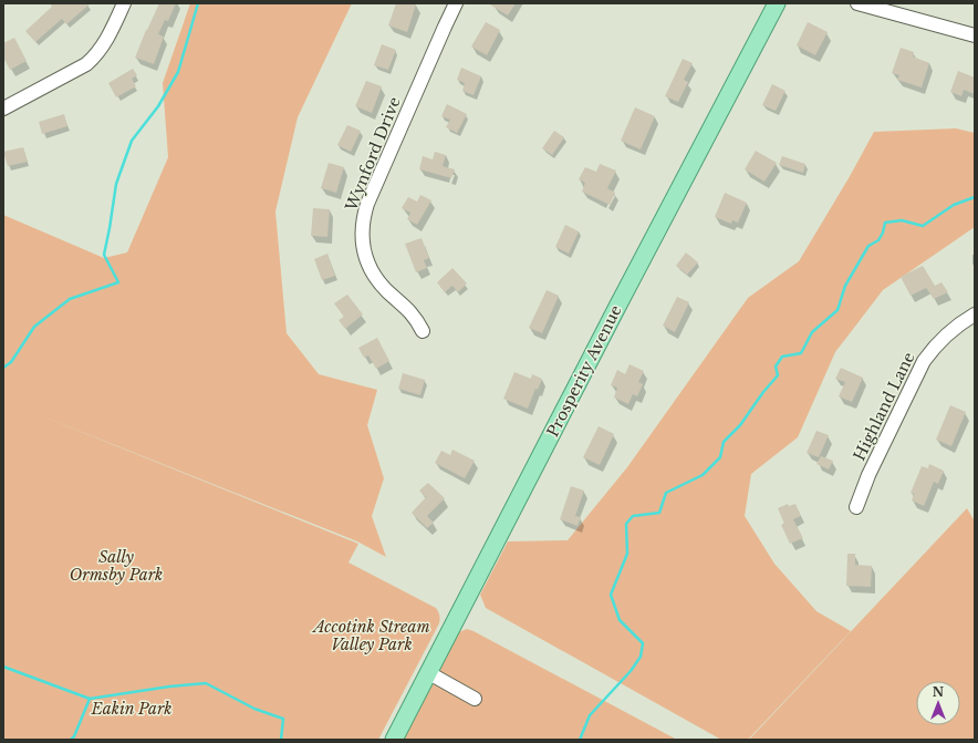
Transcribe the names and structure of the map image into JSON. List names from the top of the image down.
{
  "streets": {
    "main road": ["Prosperity Avenue"],
    "street": ["Wynford Drive", "Highland Lane"]
  },
  "parks": ["Sally Ormsby Park", "Accotink Stream Valley Park", "Eakin Park"],
  "north": "top"
}
